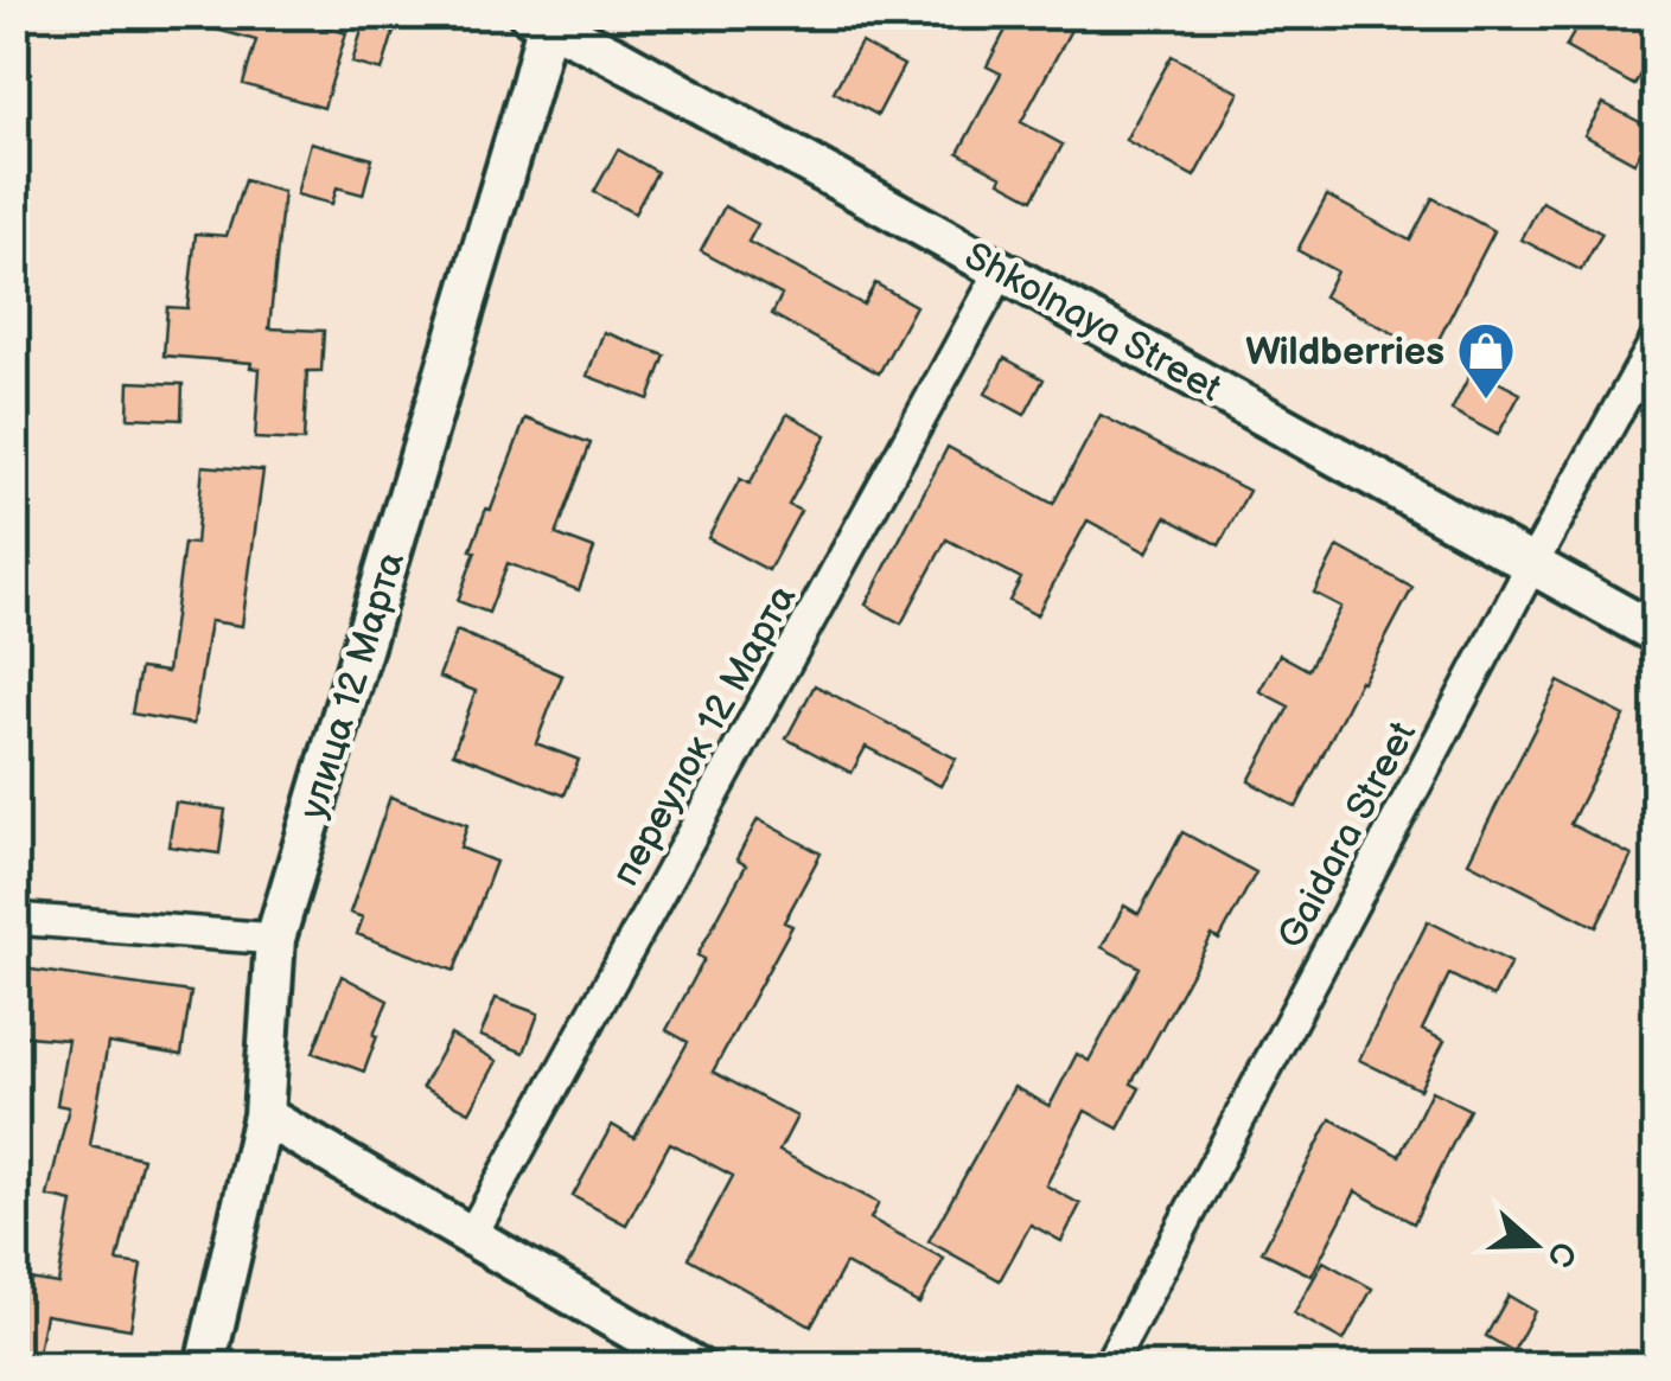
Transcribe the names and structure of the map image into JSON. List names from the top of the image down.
{
  "streets": {
    "street": [
      "Shkolnaya Street",
      "улица 12 Марта",
      "переулок 12 Марта",
      "Gaidara Street"
    ]
  },
  "crossings": [
    ["Shkolnaya Street", "улица 12 Марта"],
    ["Shkolnaya Street", "переулок 12 Марта"],
    ["Shkolnaya Street", "Gaidara Street"]
  ],
  "places": {
    "shop": ["Wildberries"]
  },
  "north": "right"
}
